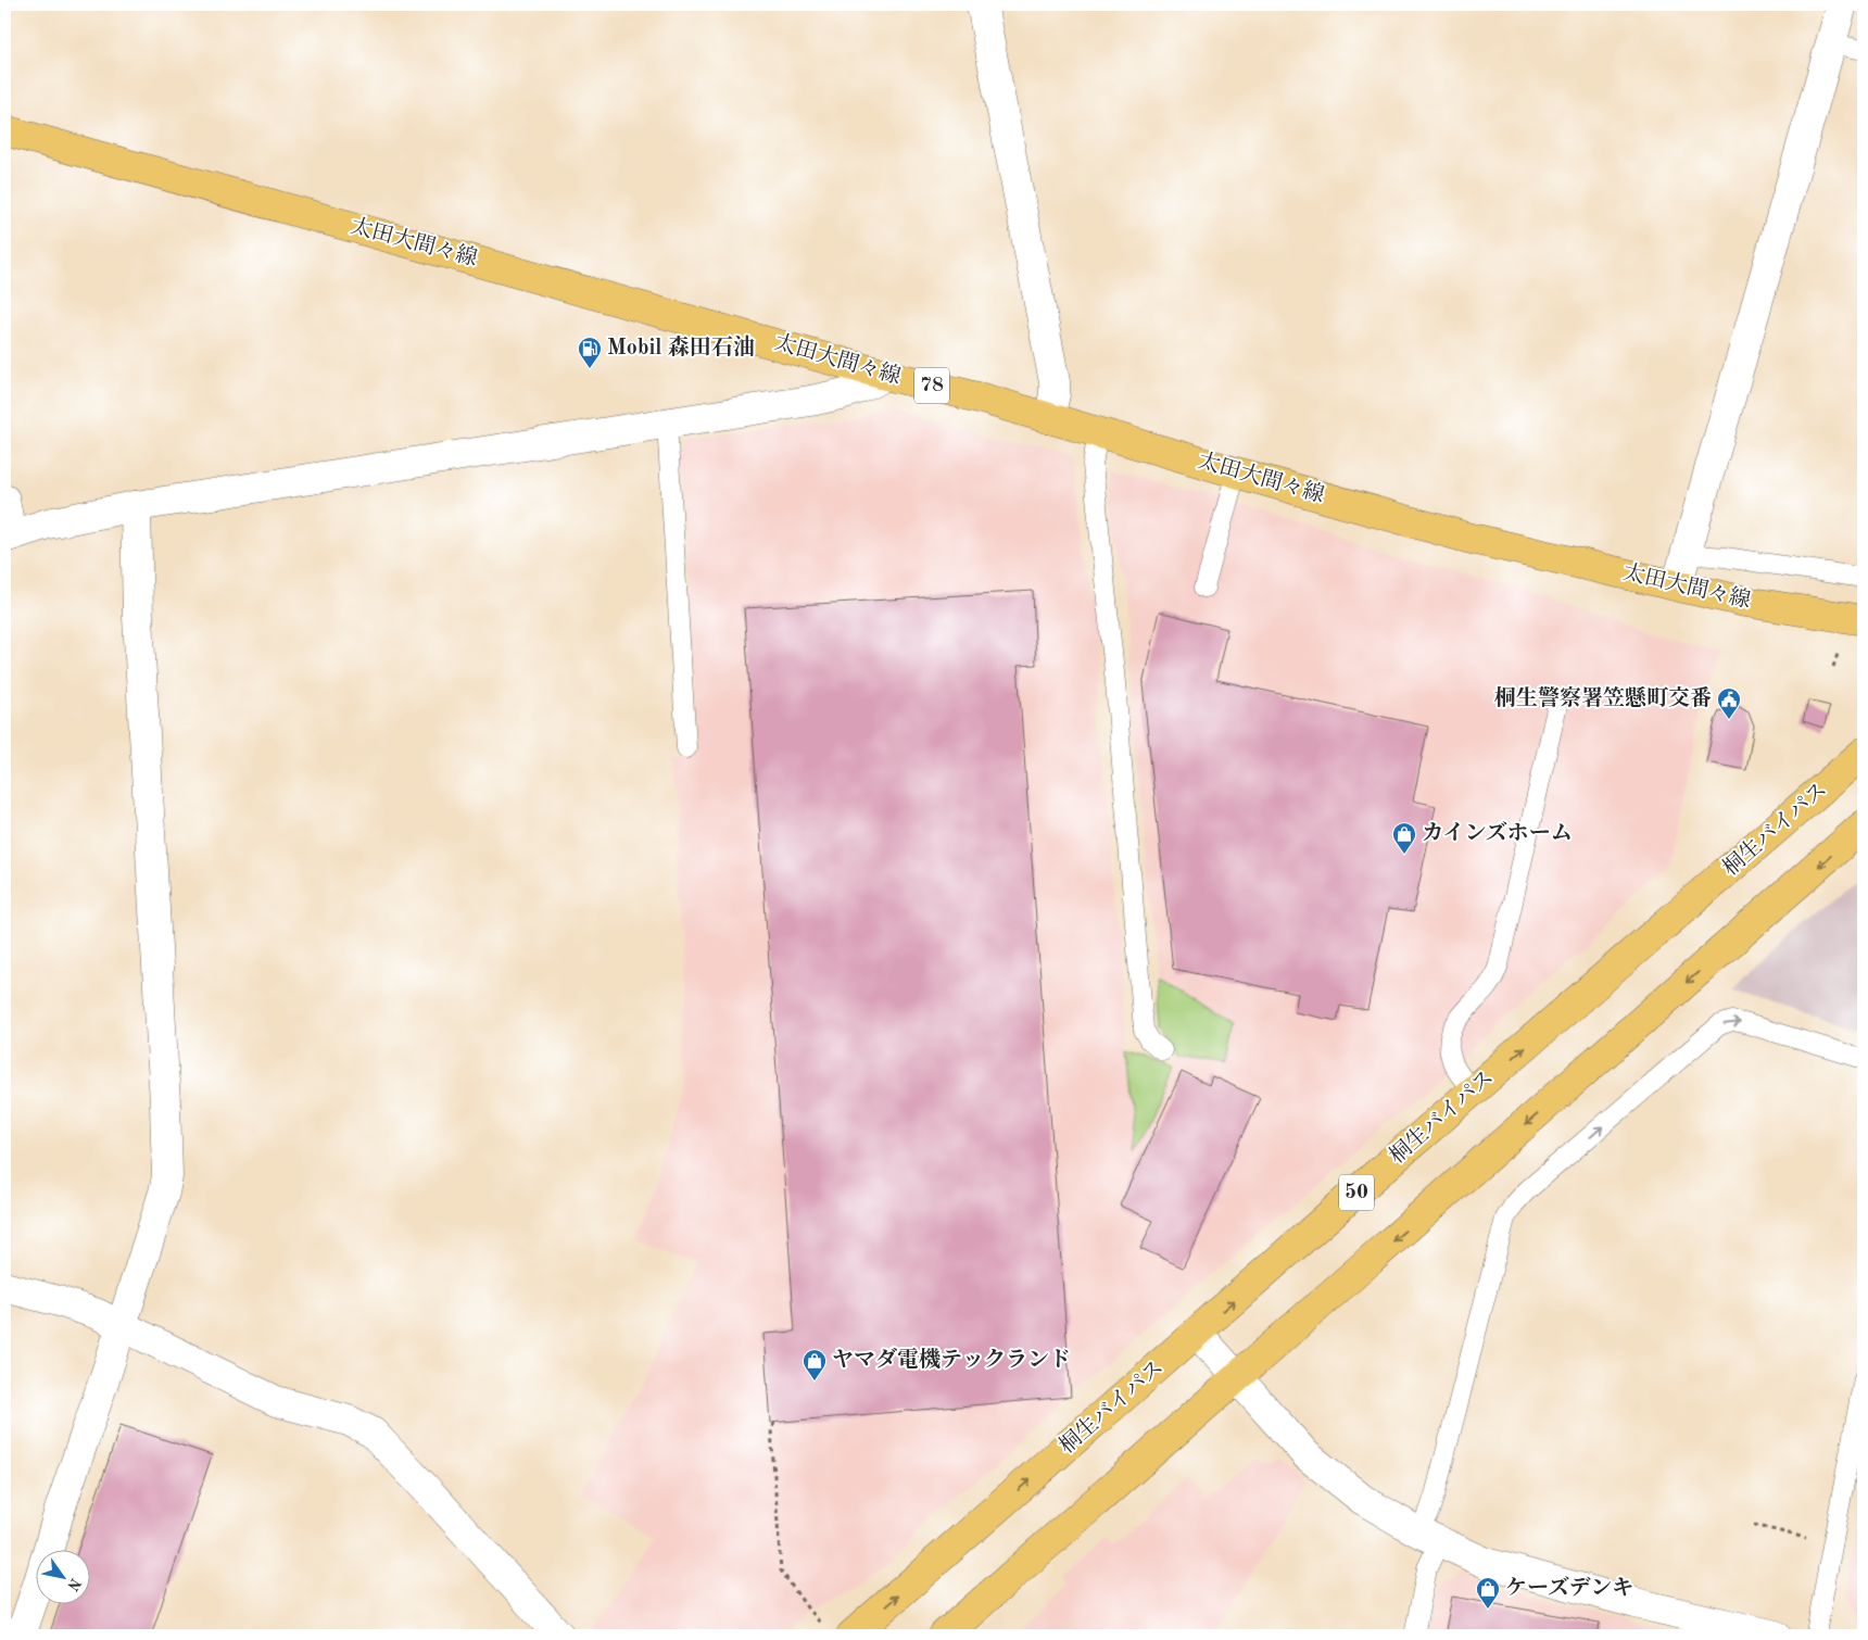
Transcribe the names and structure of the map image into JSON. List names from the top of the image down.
{
  "streets": {
    "main road": [
      "太田大間々線",
      "78",
      "桐生バイパス",
      "50"
    ]
  },
  "places": {
    "fuel station": ["Mobil 森田石油"],
    "public building": ["桐生警察署笠懸町交番"],
    "shop": ["カインズホーム", "ヤマダ電機テックランド", "ケーズデンキ"]
  },
  "north": "bottom right"
}
